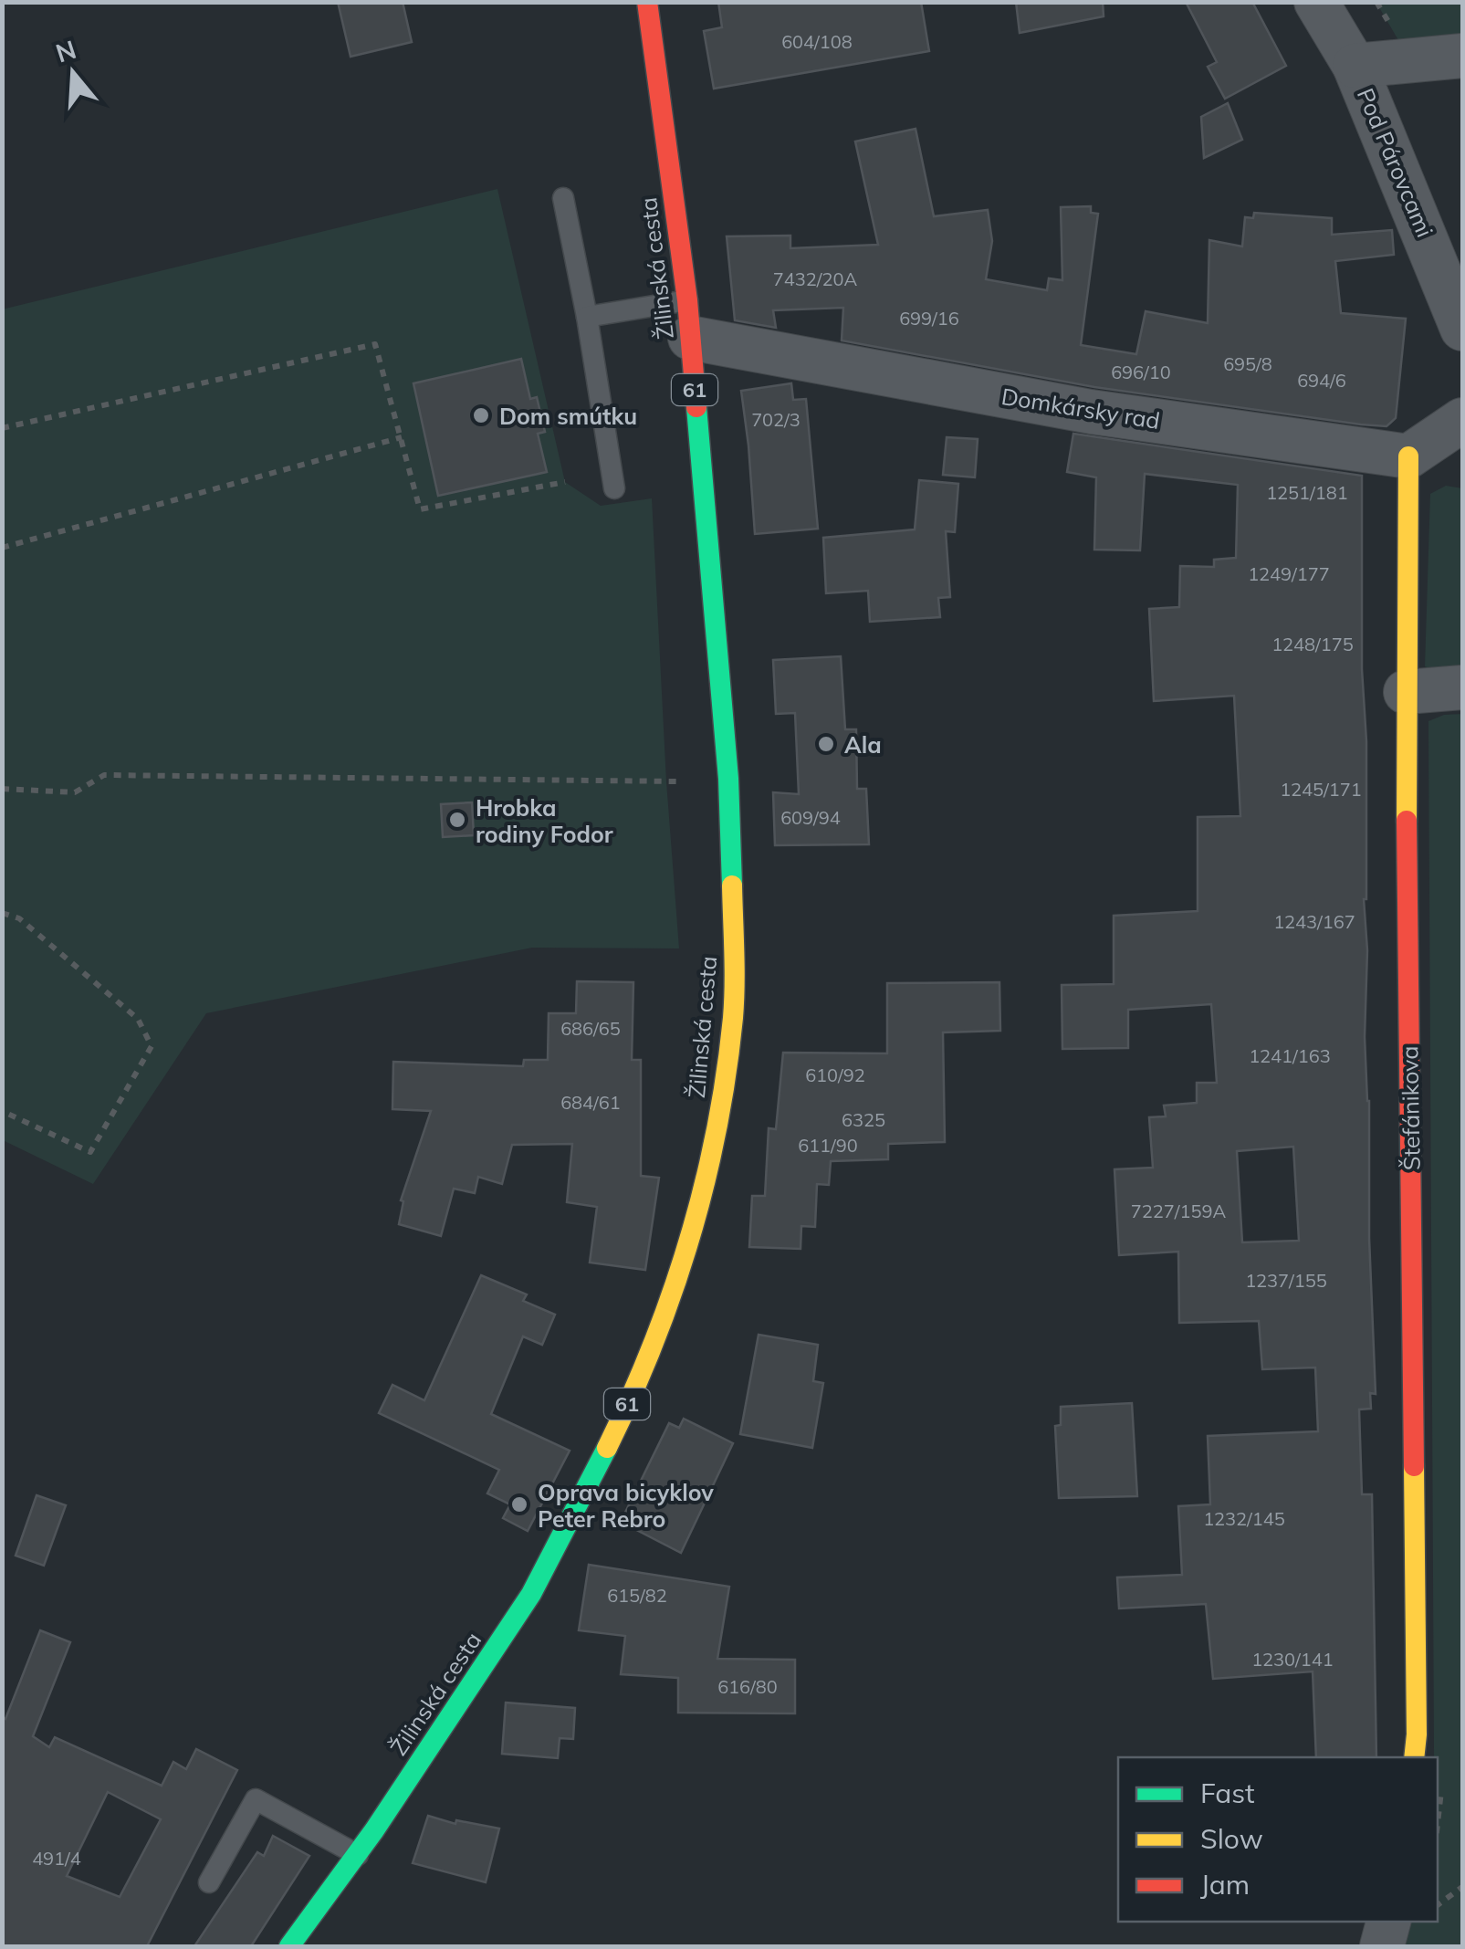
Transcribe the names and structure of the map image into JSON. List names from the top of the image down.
{
  "streets": {
    "main road": ["Žilinská cesta", "61", "Štefánikova"],
    "street": ["Pod Párovcami", "Domkársky rad"]
  },
  "crossings": [
    ["Žilinská cesta", "Domkársky rad"],
    ["Domkársky rad", "Štefánikova"]
  ],
  "places": [
    "Dom smútku",
    "Ala",
    "Hrobka rodiny Fodor",
    "Oprava bicyklov Peter Rebro"
  ],
  "house_numbers": [
    "604/108",
    "7432/20A",
    "699/16",
    "695/8",
    "696/10",
    "694/6",
    "702/3",
    "1251/181",
    "1249/177",
    "1248/175",
    "1245/171",
    "609/94",
    "1243/167",
    "686/65",
    "1241/163",
    "610/92",
    "684/61",
    "6325",
    "611/90",
    "7227/159A",
    "1237/155",
    "1232/145",
    "615/82",
    "1230/141",
    "616/80",
    "491/4"
  ],
  "legend": ["Fast", "Slow", "Jam"],
  "north": "top"
}
